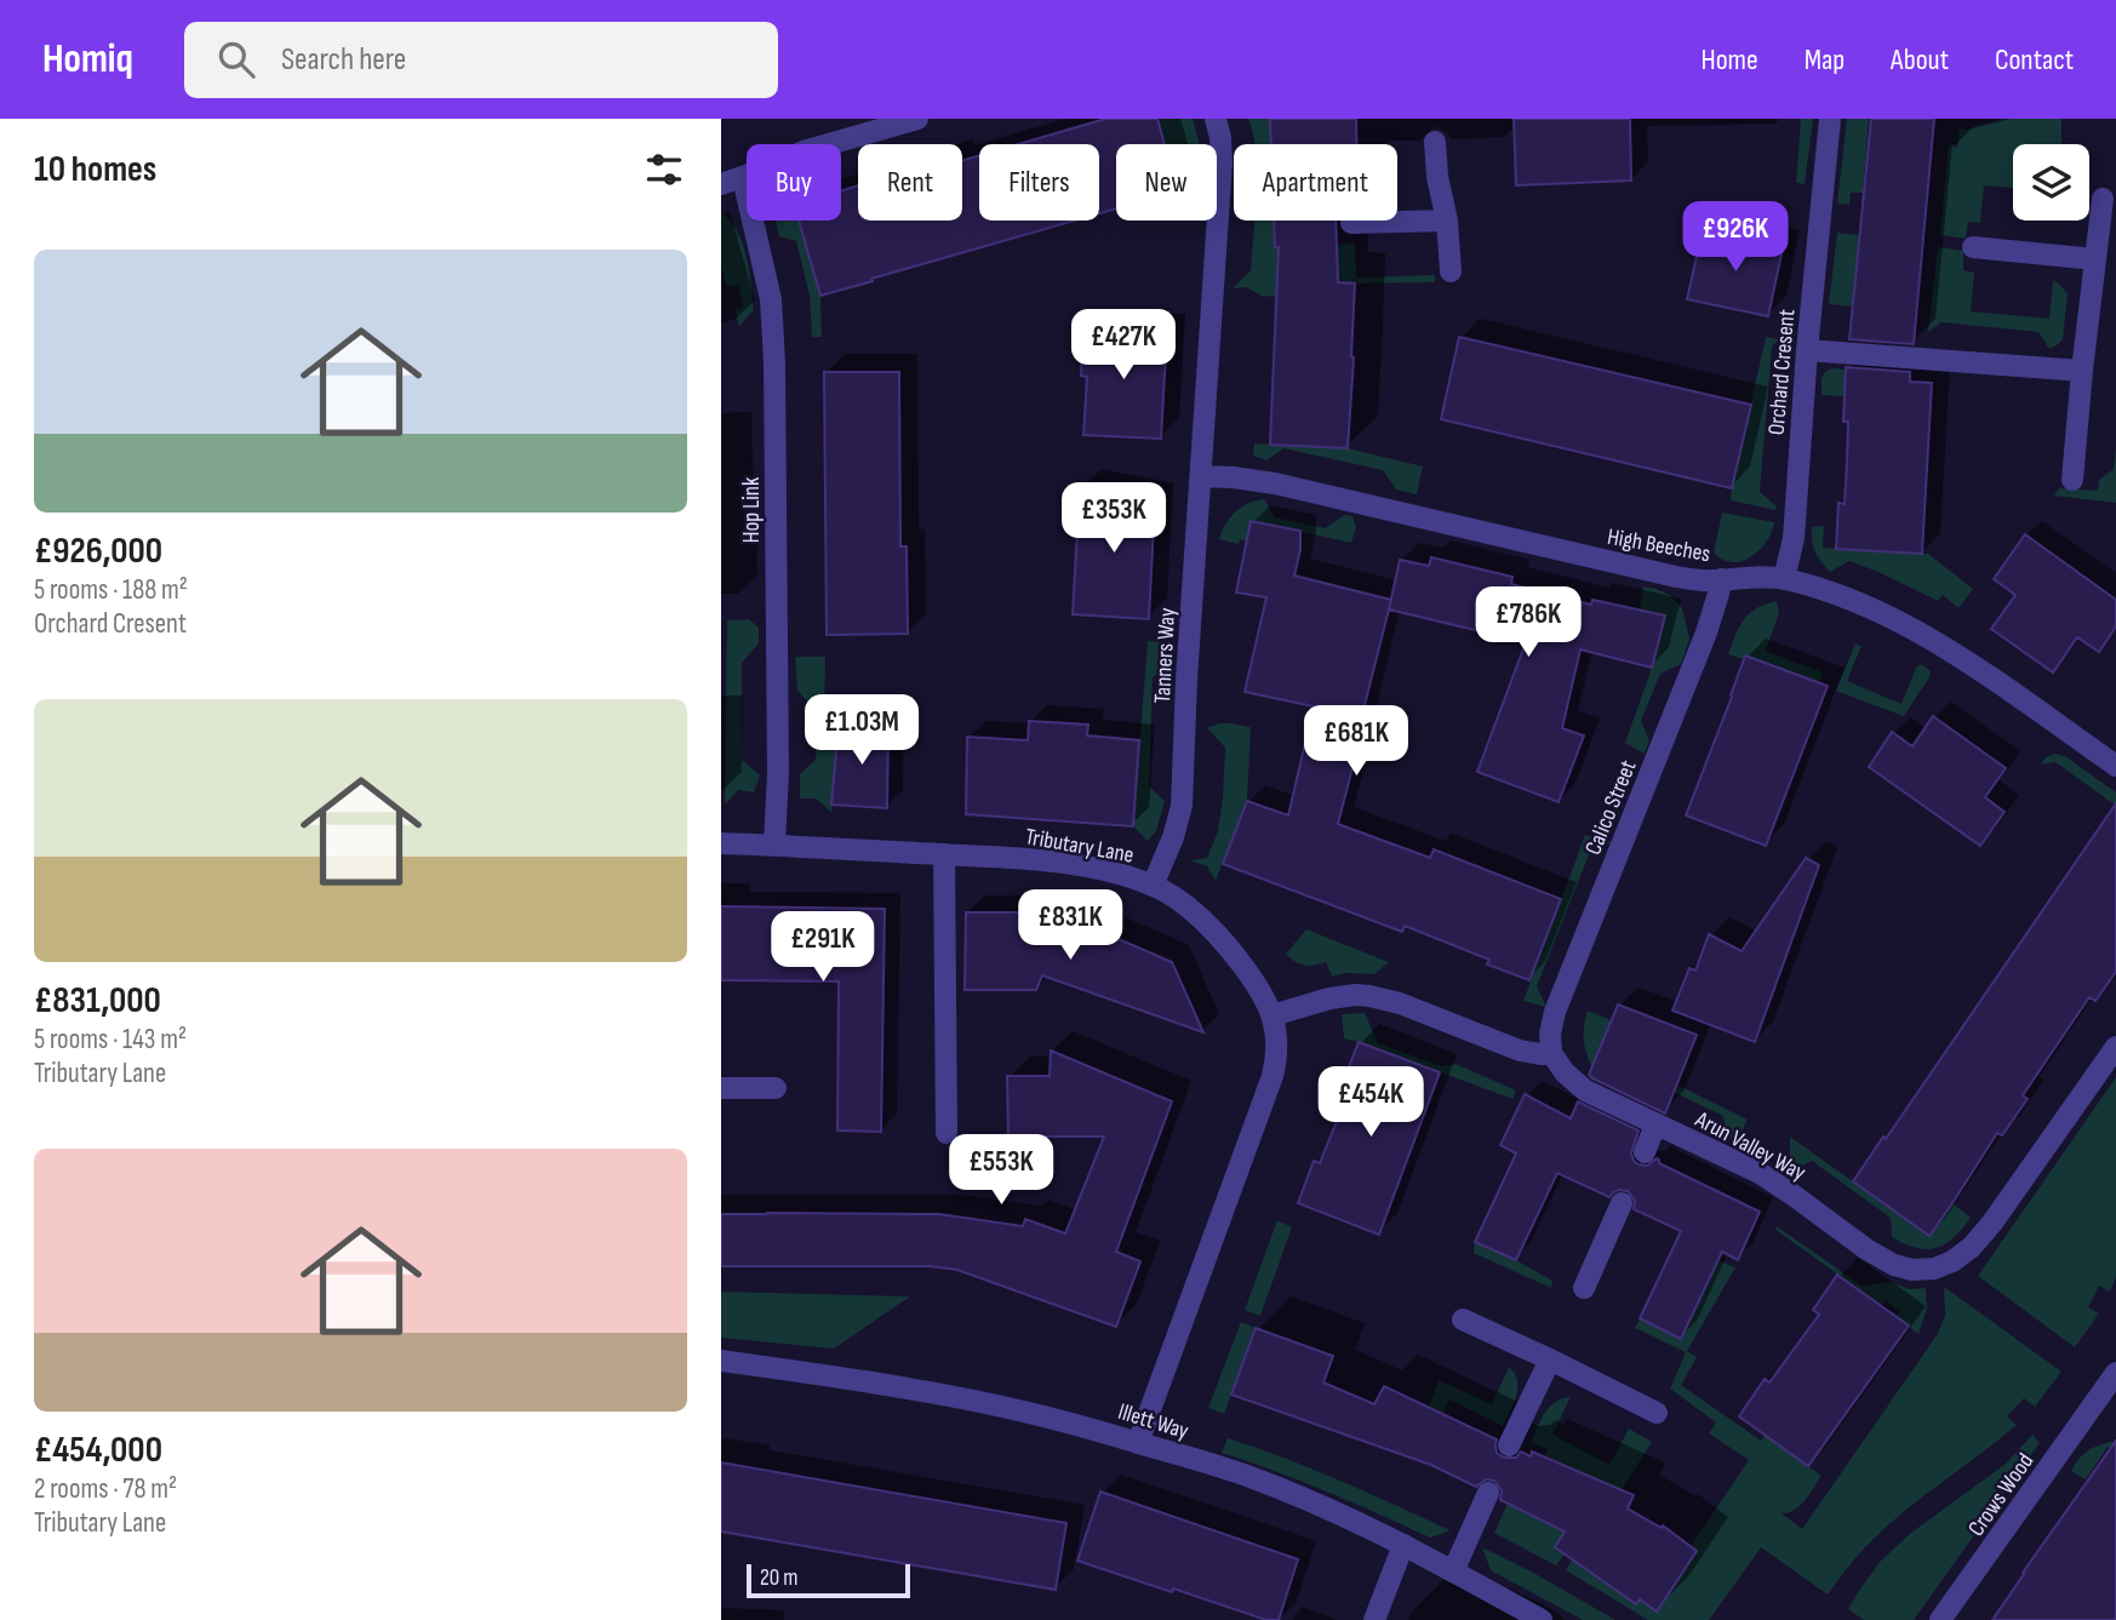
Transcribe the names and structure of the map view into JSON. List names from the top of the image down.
{
  "streets": {
    "street": [
      "Orchard Cresent",
      "Hop Link",
      "High Beeches",
      "Tanners Way",
      "Calico Street",
      "Tributary Lane",
      "Arun Valley Way",
      "Illett Way",
      "Crows Wood"
    ]
  },
  "crossings": [
    ["Orchard Cresent", "High Beeches"],
    ["Hop Link", "Tributary Lane"],
    ["High Beeches", "Tanners Way"],
    ["High Beeches", "Calico Street"],
    ["Tanners Way", "Tributary Lane"],
    ["Calico Street", "Arun Valley Way"],
    ["Tributary Lane", "Illett Way"]
  ],
  "scale_bar": "20 m",
  "page": {
    "header": "Homiq",
    "search": "Search here",
    "nav": [
      "Home",
      "Map",
      "About",
      "Contact"
    ],
    "heading": "10 homes",
    "chip": [
      "Buy",
      "Rent",
      "Filters",
      "New",
      "Apartment"
    ],
    "price": [
      "£926K",
      "£427K",
      "£353K",
      "£786K",
      "£1.03M",
      "£681K",
      "£831K",
      "£291K",
      "£454K",
      "£553K"
    ],
    "list": [
      {
        "name": "£926,000",
        "note": "5 rooms · 188 m² · Orchard Cresent"
      },
      {
        "name": "£831,000",
        "note": "5 rooms · 143 m² · Tributary Lane"
      },
      {
        "name": "£454,000",
        "note": "2 rooms · 78 m² · Tributary Lane"
      }
    ],
    "scale": "20 m"
  }
}
